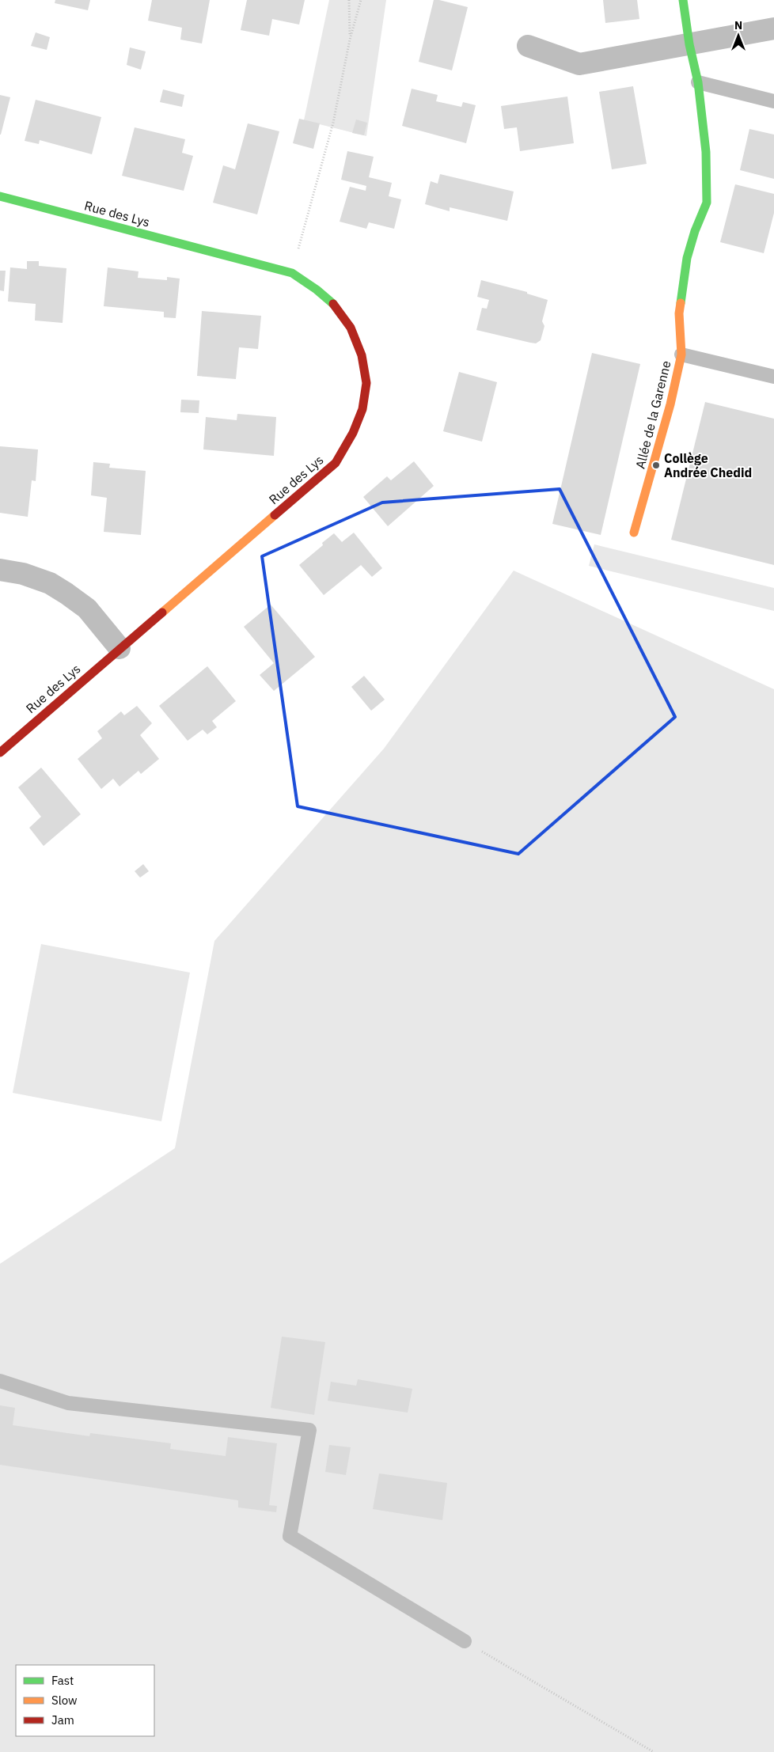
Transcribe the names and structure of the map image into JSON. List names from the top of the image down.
{
  "streets": {
    "street": ["Rue des Lys", "Allée de la Garenne"]
  },
  "places": ["Collège Andrée Chedid"],
  "legend": ["Fast", "Slow", "Jam"],
  "north": "top"
}
